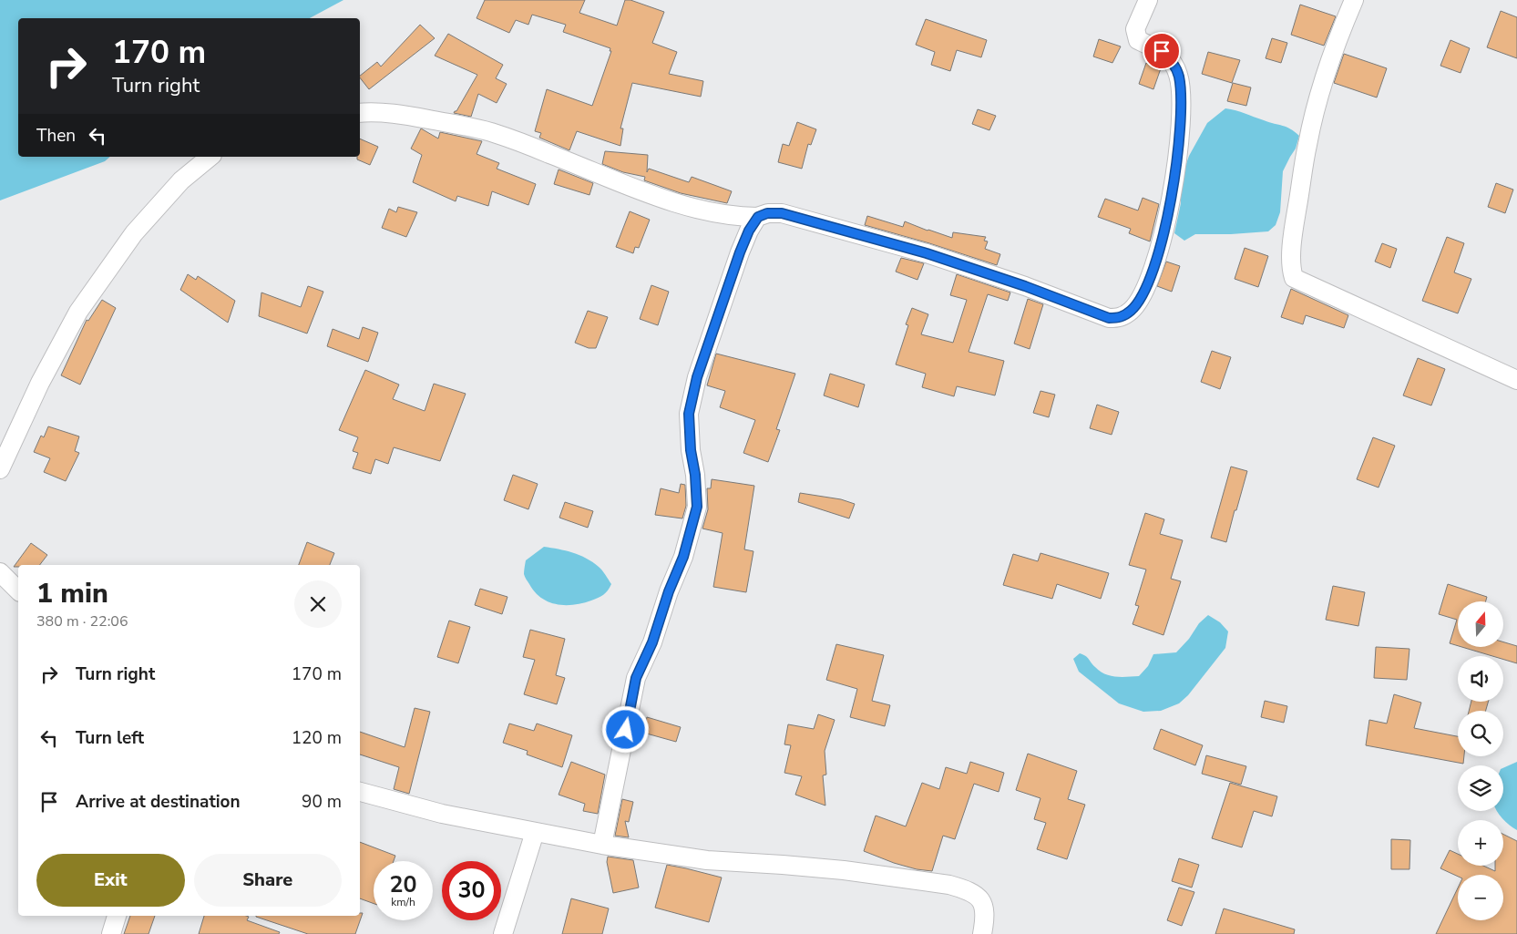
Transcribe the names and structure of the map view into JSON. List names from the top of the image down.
{
  "north": "top",
  "page": {
    "turn": ["170 m", "Turn right"],
    "then": "Then",
    "heading": ["1 min", "380 m · 22:06"],
    "map_buttons": ["+", "−"],
    "list": [
      {
        "name": "Turn right",
        "value": "170 m"
      },
      {
        "name": "Turn left",
        "value": "120 m"
      },
      {
        "name": "Arrive at destination",
        "value": "90 m"
      }
    ],
    "buttons": ["Exit", "Share"],
    "speed": "20 km/h",
    "limit": "30"
  }
}
